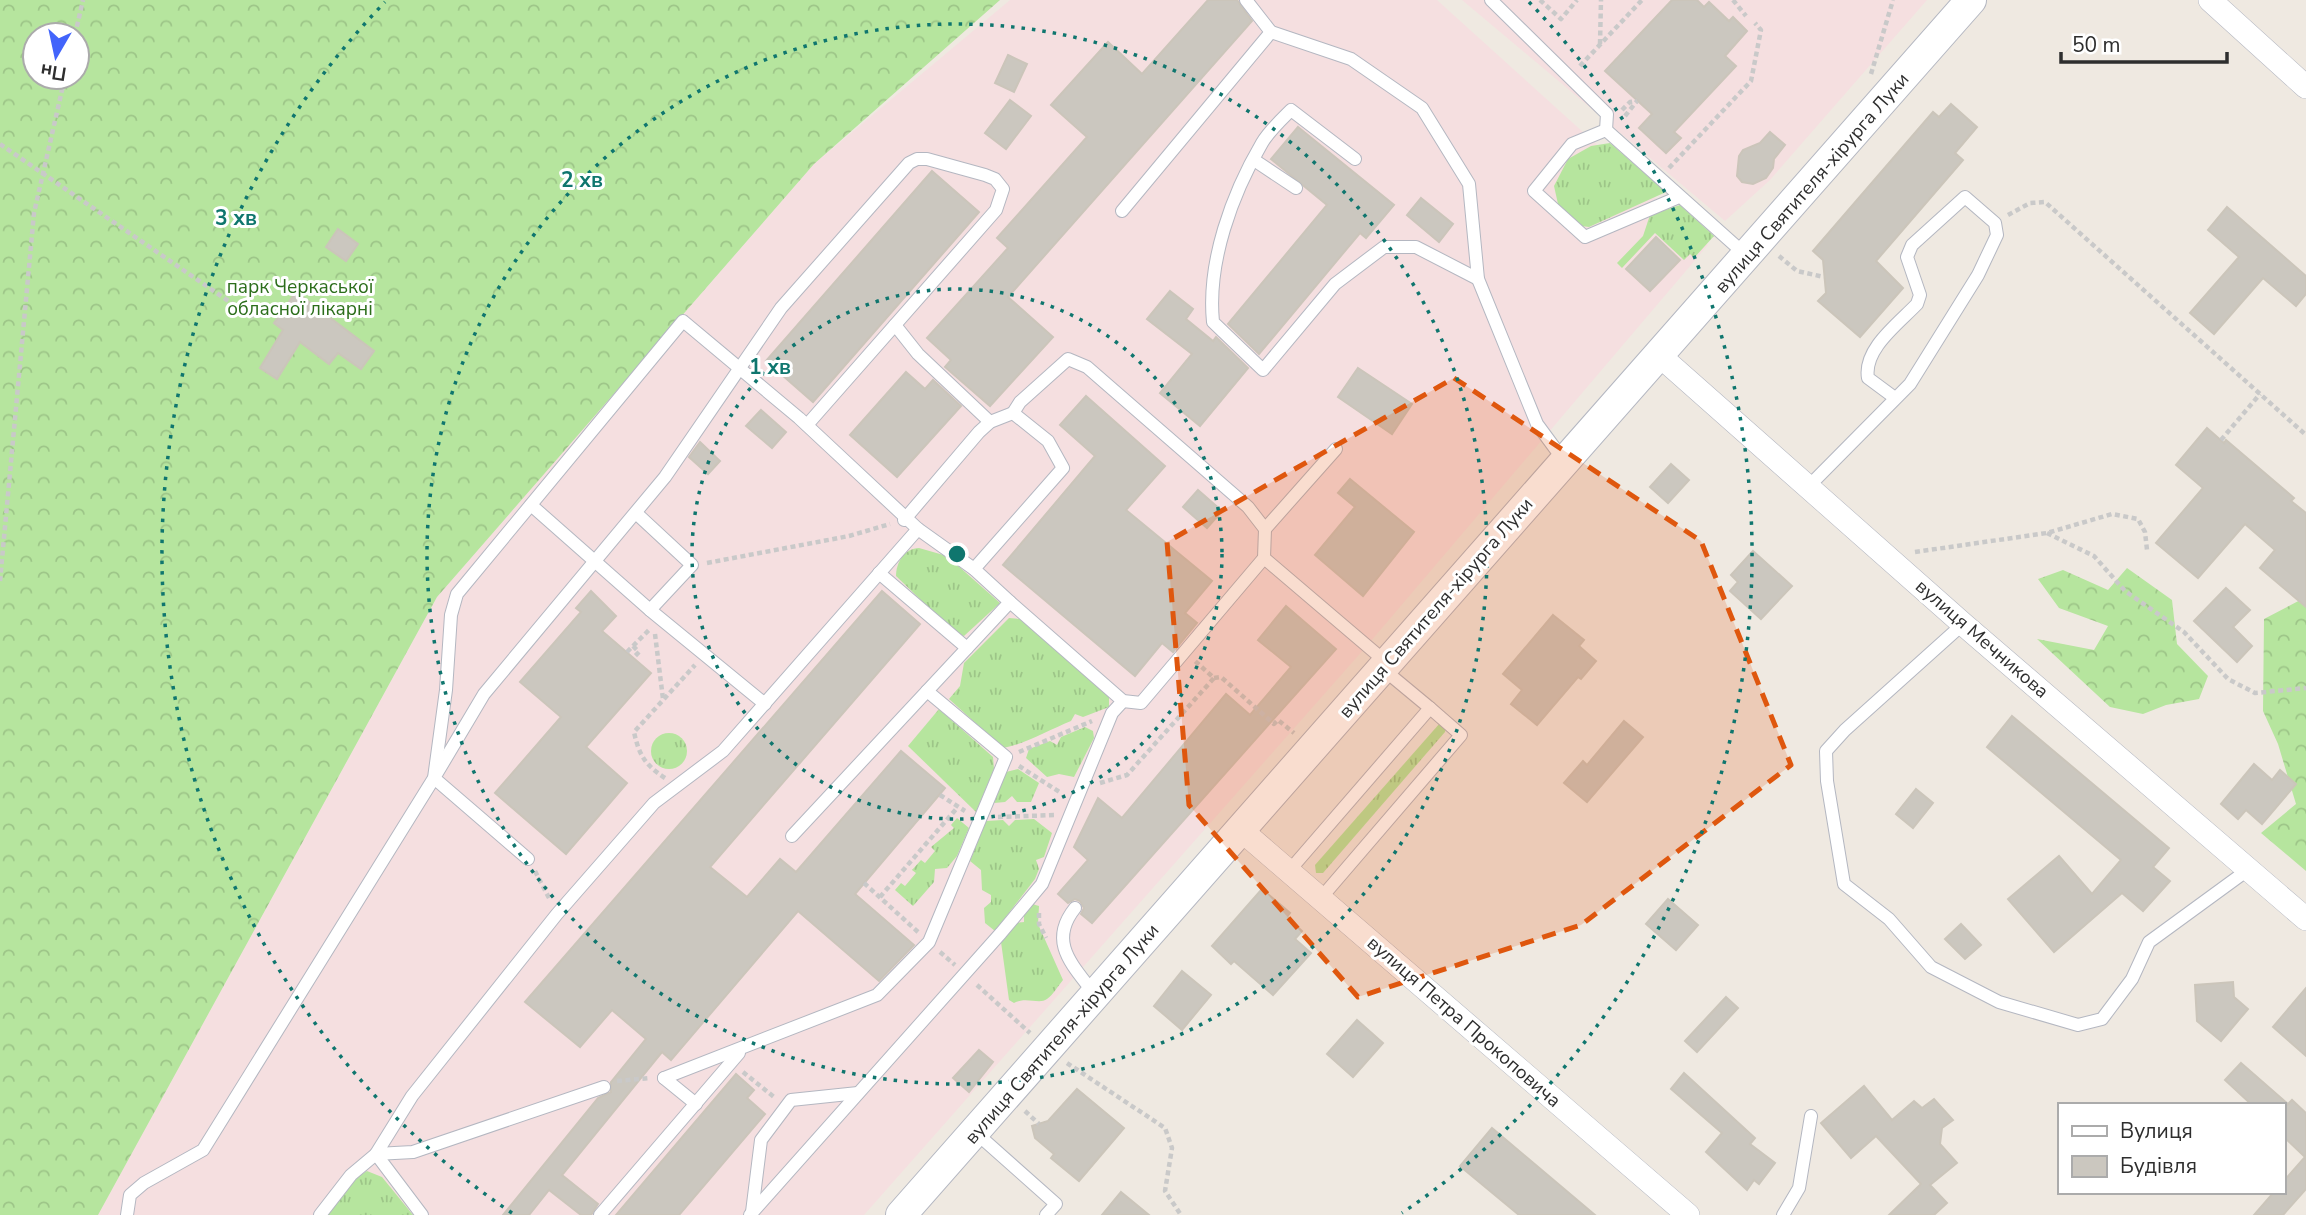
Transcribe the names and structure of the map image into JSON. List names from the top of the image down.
{
  "streets": {
    "street": ["вулиця Святителя-хірурга Луки", "вулиця Мечникова", "вулиця Петра Прокоповича"]
  },
  "crossings": [
    ["вулиця Святителя-хірурга Луки", "вулиця Мечникова"],
    ["вулиця Святителя-хірурга Луки", "вулиця Петра Прокоповича"]
  ],
  "parks": ["парк Черкаської обласної лікарні"],
  "legend": ["Вулиця", "Будівля"],
  "scale_bar": "50 m",
  "north": "bottom",
  "rings": ["2 хв", "3 хв", "1 хв"]
}
